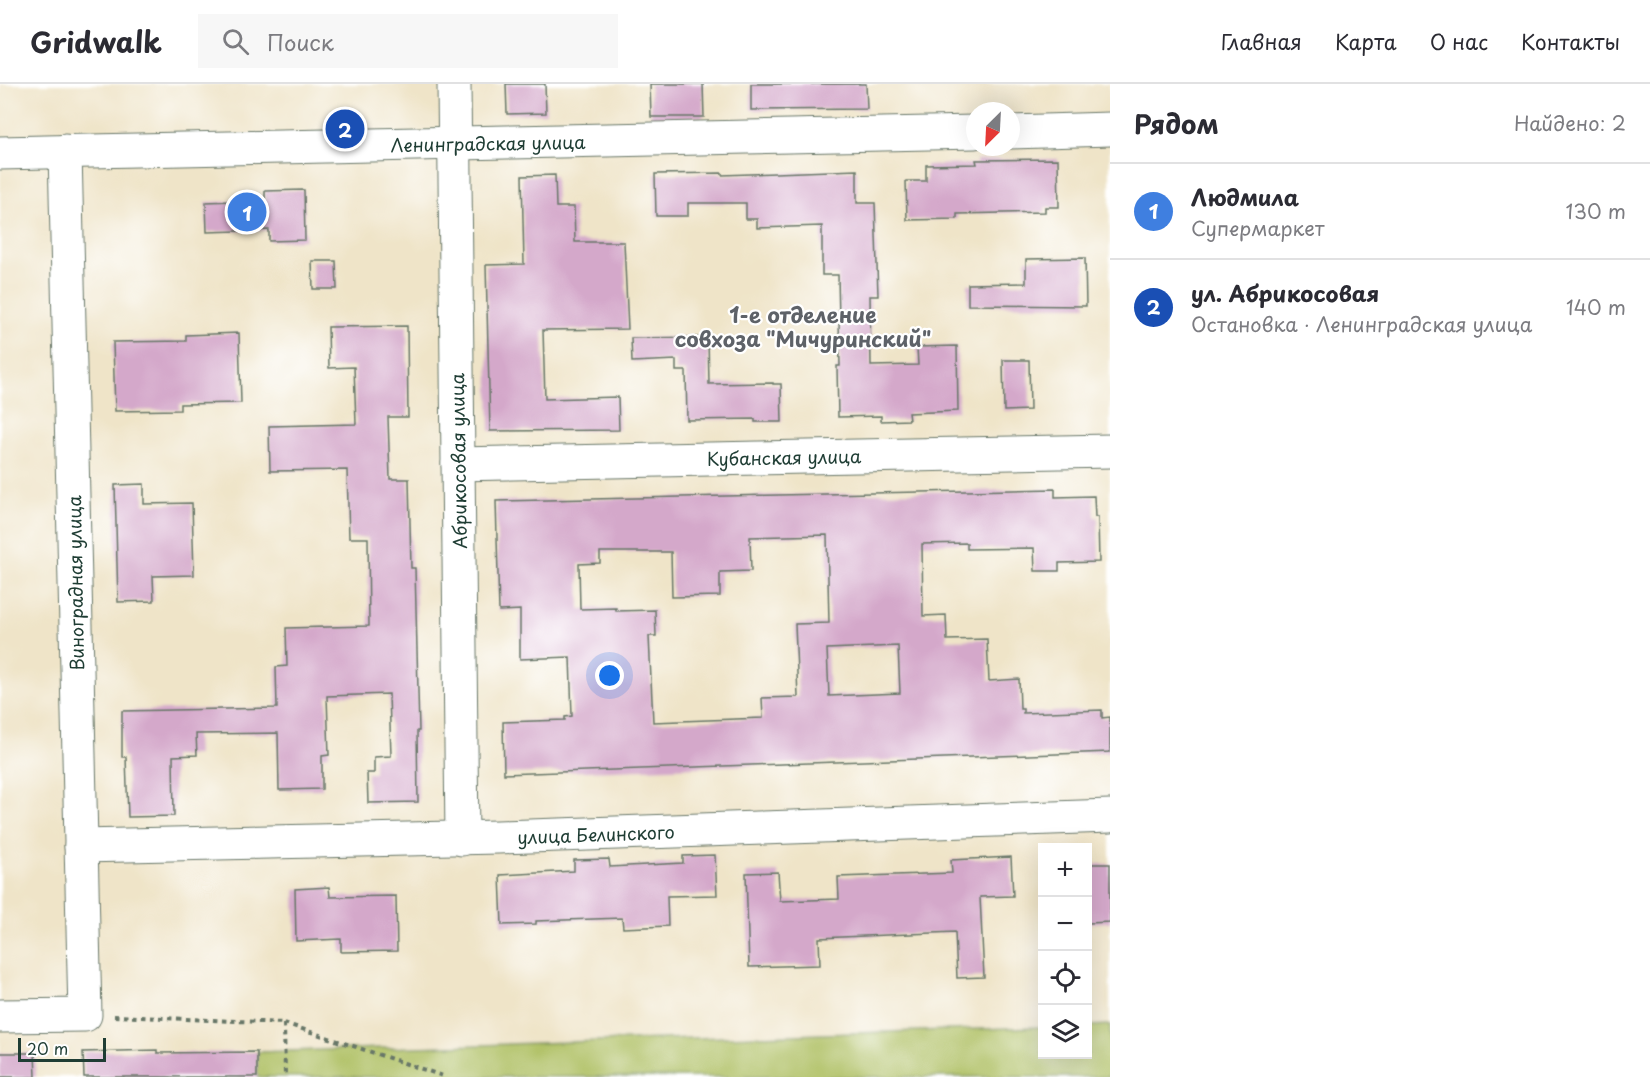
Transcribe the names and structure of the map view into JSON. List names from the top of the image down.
{
  "streets": {
    "street": [
      "Ленинградская улица",
      "Кубанская улица",
      "Абрикосовая улица",
      "Виноградная улица",
      "улица Белинского"
    ]
  },
  "crossings": [
    ["Ленинградская улица", "Абрикосовая улица"],
    ["Ленинградская улица", "Виноградная улица"],
    ["Кубанская улица", "Абрикосовая улица"],
    ["Абрикосовая улица", "улица Белинского"],
    ["Виноградная улица", "улица Белинского"]
  ],
  "districts": ["1-е отделение совхоза \"Мичуринский\""],
  "scale_bar": "20 m",
  "north": "bottom left",
  "page": {
    "header": "Gridwalk",
    "search": "Поиск",
    "nav": [
      "Главная",
      "Карта",
      "О нас",
      "Контакты"
    ],
    "heading": ["Рядом", "Найдено: 2"],
    "pins": ["2", "1"],
    "list": [
      {
        "mark": "1",
        "name": "Людмила",
        "note": "Супермаркет",
        "value": "130 m"
      },
      {
        "mark": "2",
        "name": "ул. Абрикосовая",
        "note": "Остановка · Ленинградская улица",
        "value": "140 m"
      }
    ],
    "map_buttons": ["+", "−"],
    "scale": "20 m"
  }
}
